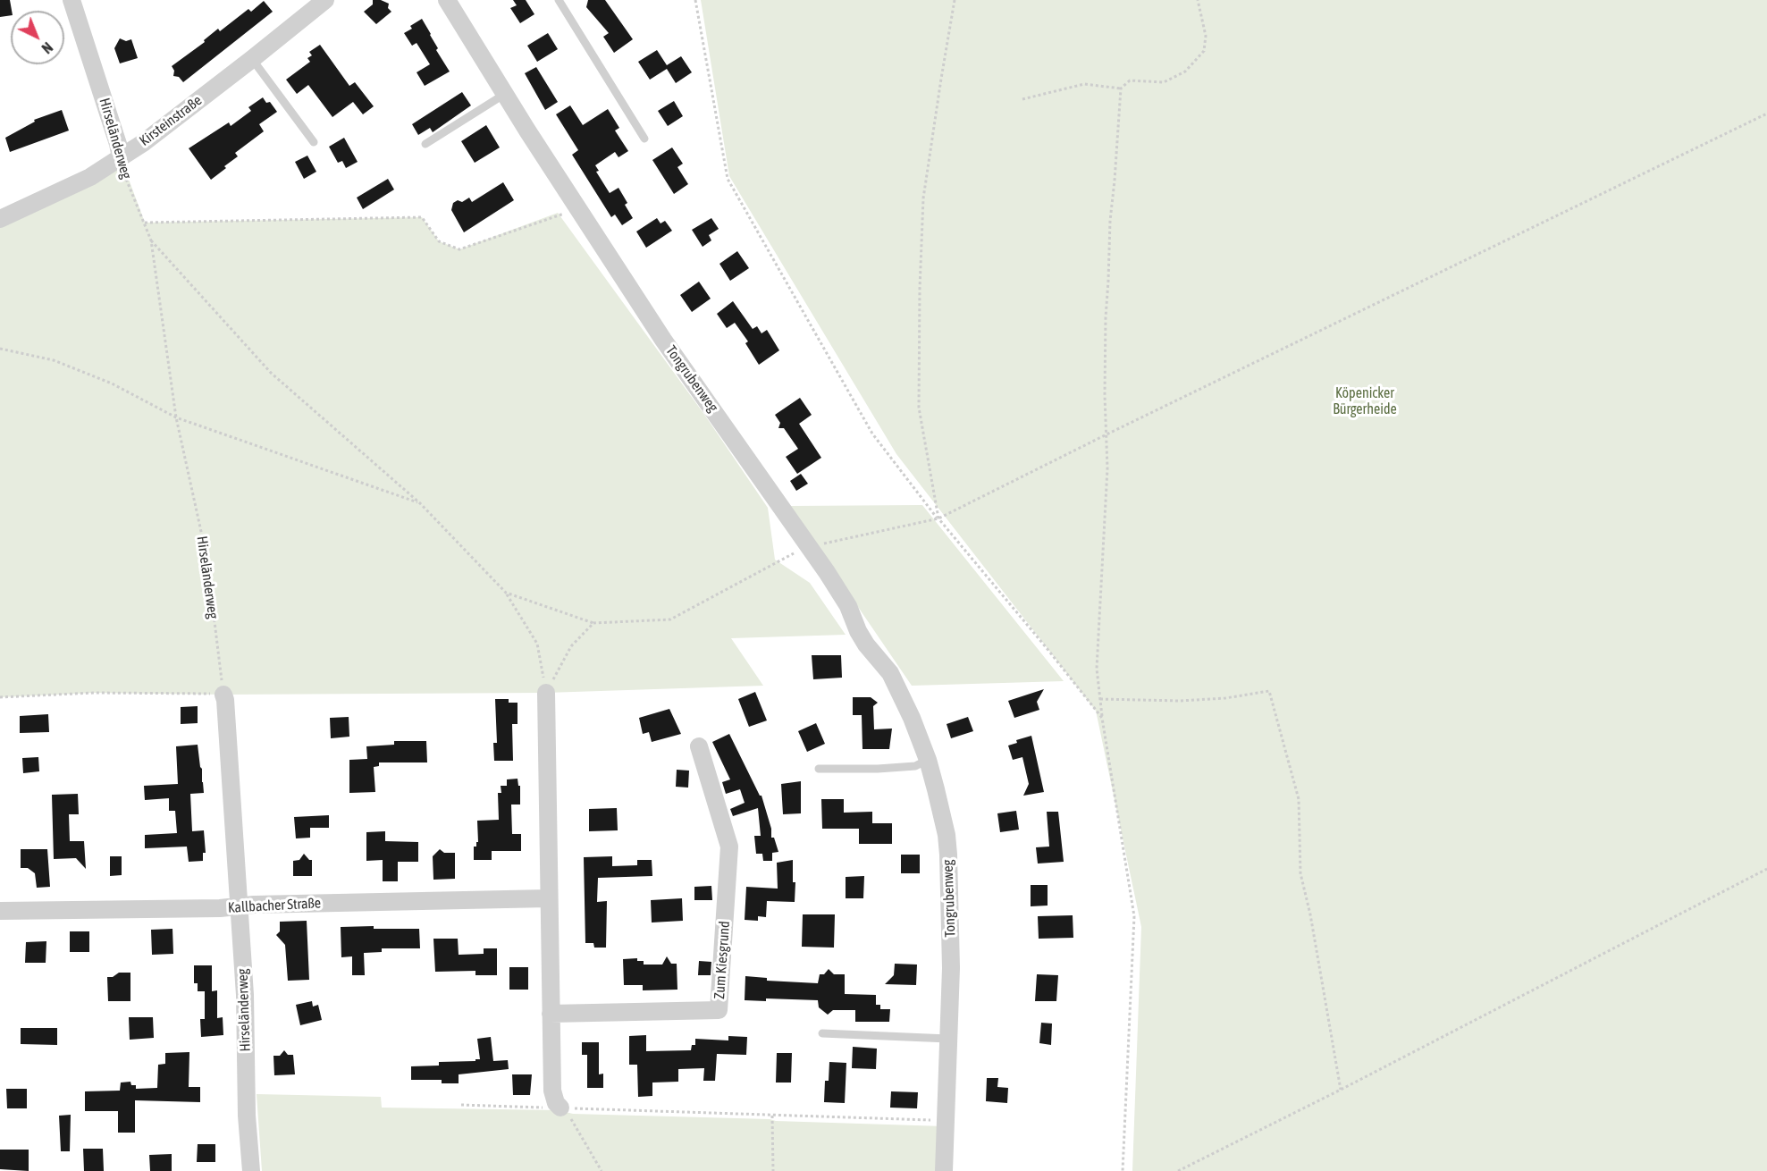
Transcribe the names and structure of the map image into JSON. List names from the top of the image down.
{
  "streets": {
    "street": [
      "Kirsteinstraße",
      "Hirseländerweg",
      "Tongrubenweg",
      "Kallbacher Straße",
      "Zum Kiesgrund"
    ]
  },
  "crossings": [
    ["Kirsteinstraße", "Hirseländerweg"],
    ["Hirseländerweg", "Kallbacher Straße"]
  ],
  "parks": ["Köpenicker Bürgerheide"],
  "north": "bottom right"
}
